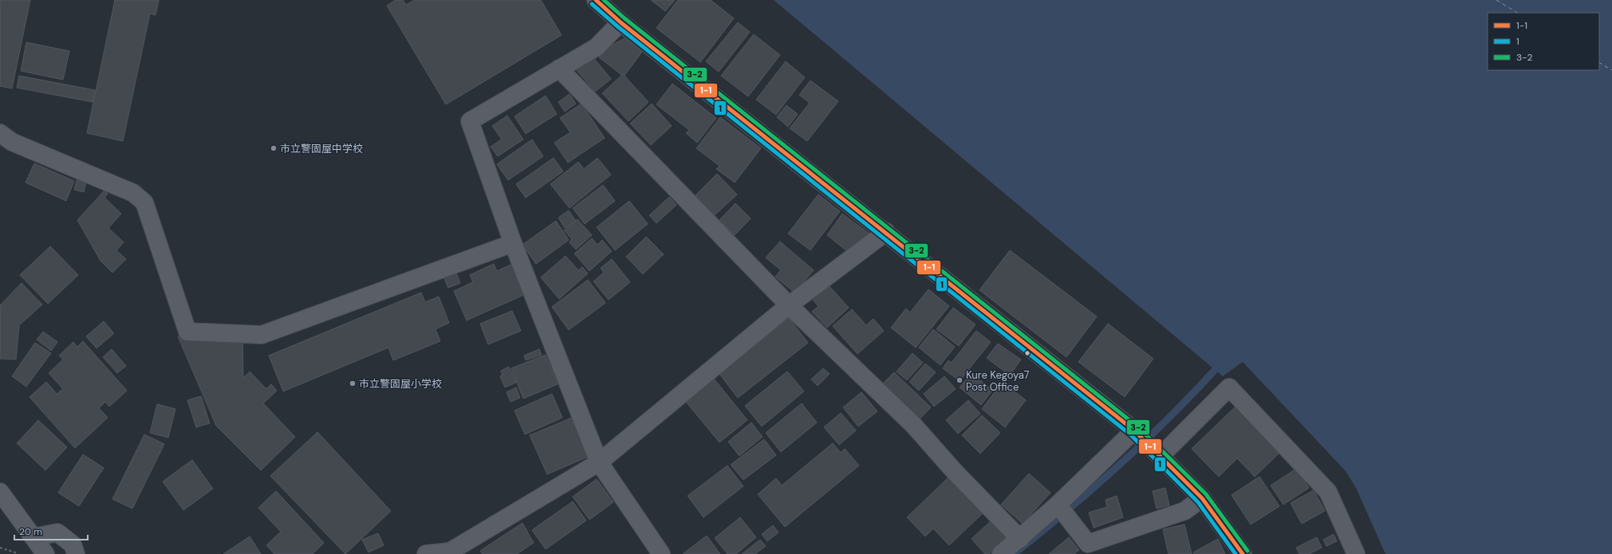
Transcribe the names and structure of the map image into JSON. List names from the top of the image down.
{
  "places": ["市立警固屋中学校", "Kure Kegoya7 Post Office", "市立警固屋小学校"],
  "lines": ["transit line 1-1", "transit line 3-2", "transit line 1"],
  "legend": ["1-1", "1", "3-2"],
  "scale_bar": "20 m"
}
